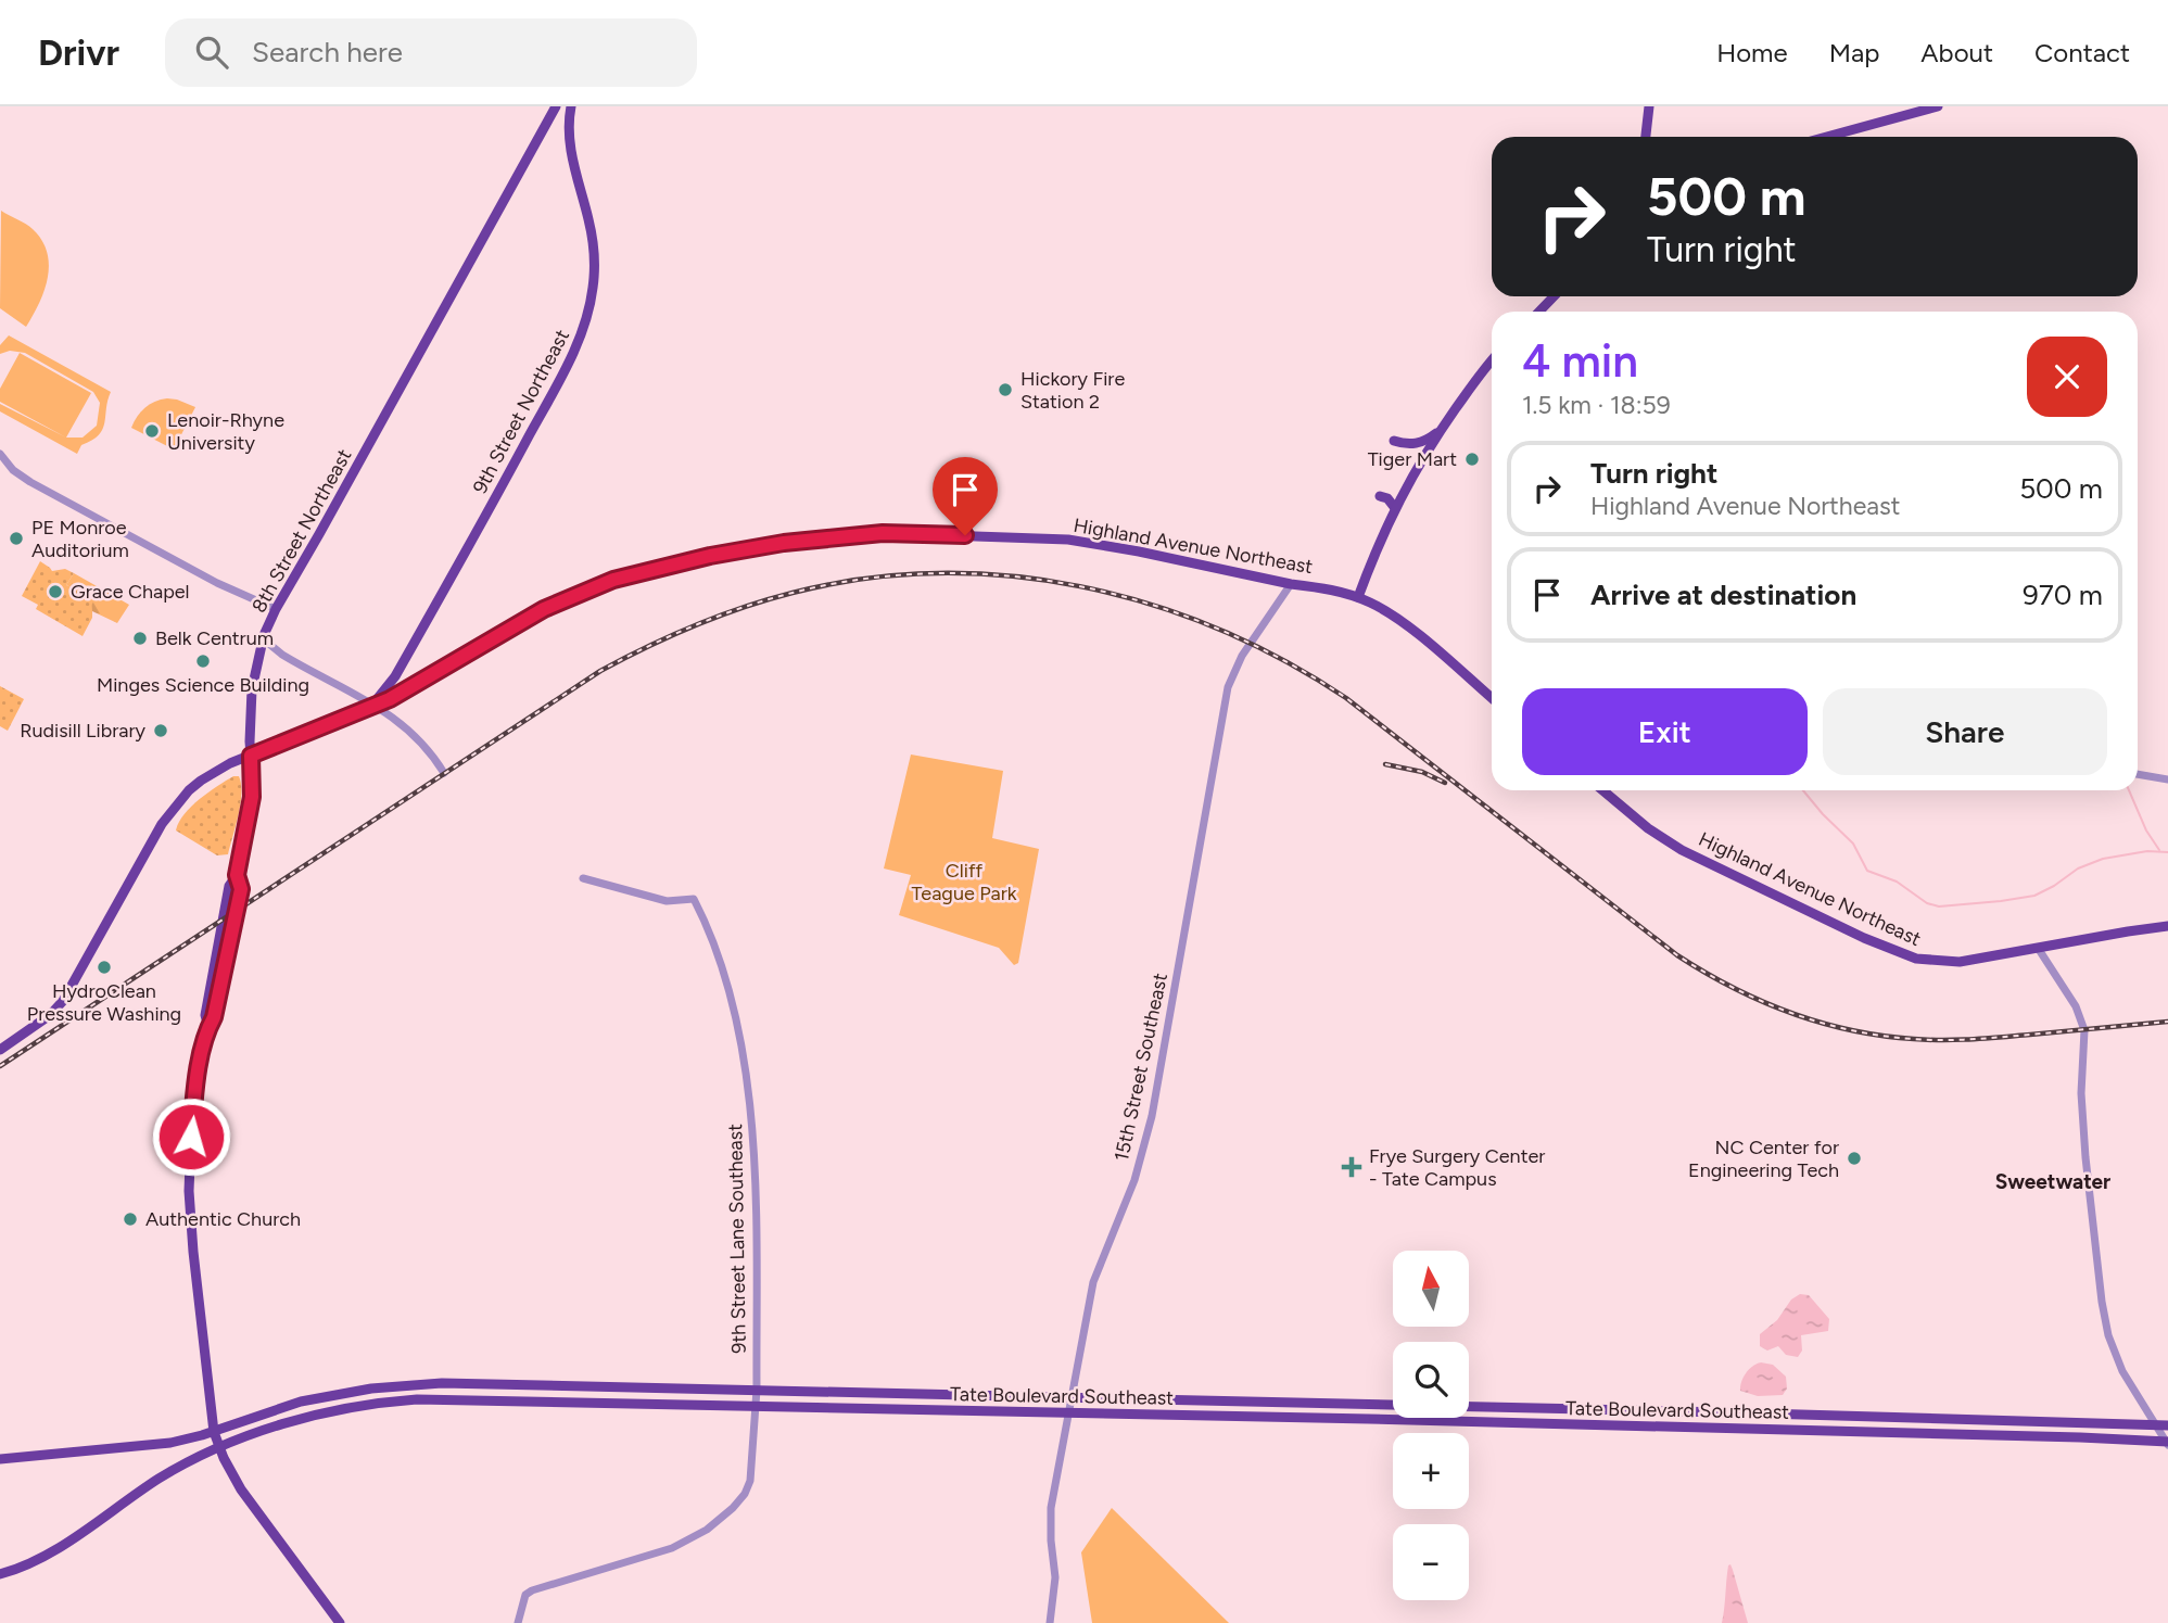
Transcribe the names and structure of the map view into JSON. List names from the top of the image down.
{
  "streets": {
    "main road": [
      "9th Street Northeast",
      "8th Street Northeast",
      "Highland Avenue Northeast",
      "Tate Boulevard Southeast"
    ],
    "street": ["15th Street Southeast", "9th Street Lane Southeast"]
  },
  "crossings": [
    ["9th Street Northeast", "Highland Avenue Northeast"],
    ["8th Street Northeast", "Highland Avenue Northeast"],
    ["Highland Avenue Northeast", "15th Street Southeast"],
    ["15th Street Southeast", "Tate Boulevard Southeast"],
    ["9th Street Lane Southeast", "Tate Boulevard Southeast"]
  ],
  "districts": ["Sweetwater"],
  "parks": ["Cliff Teague Park"],
  "places": {
    "other": [
      "Hickory Fire Station 2",
      "Lenoir-Rhyne University",
      "Tiger Mart",
      "PE Monroe Auditorium",
      "Grace Chapel",
      "Belk Centrum",
      "Minges Science Building",
      "Rudisill Library",
      "HydroClean Pressure Washing",
      "NC Center for Engineering Tech",
      "Authentic Church"
    ],
    "health": ["Frye Surgery Center - Tate Campus"]
  },
  "north": "top",
  "page": {
    "header": "Drivr",
    "search": "Search here",
    "nav": [
      "Home",
      "Map",
      "About",
      "Contact"
    ],
    "turn": ["500 m", "Turn right"],
    "heading": ["4 min", "1.5 km · 18:59"],
    "list": [
      {
        "name": "Turn right",
        "note": "Highland Avenue Northeast",
        "value": "500 m"
      },
      {
        "name": "Arrive at destination",
        "value": "970 m"
      }
    ],
    "buttons": ["Exit", "Share"],
    "map_buttons": ["+", "−"]
  }
}
